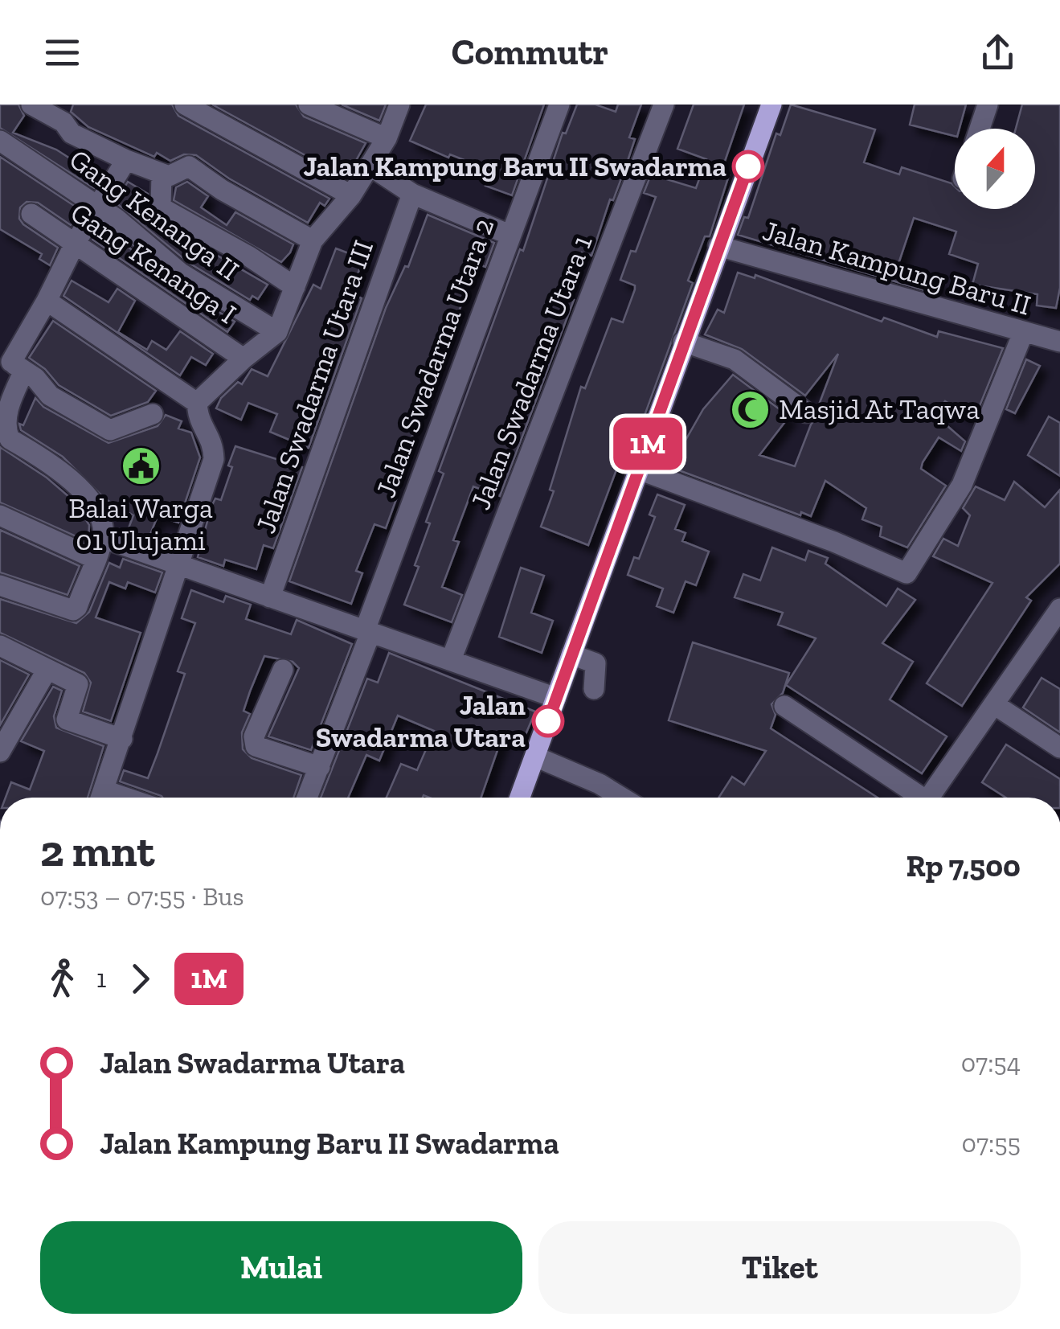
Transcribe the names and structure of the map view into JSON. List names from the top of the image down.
{
  "streets": {
    "street": [
      "Gang Kenanga II",
      "Gang Kenanga I",
      "Jalan Kampung Baru II",
      "Jalan Swadarma Utara 2",
      "Jalan Swadarma Utara 1",
      "Jalan Swadarma Utara III"
    ]
  },
  "places": {
    "other": ["Jalan Kampung Baru II Swadarma", "Jalan Swadarma Utara"],
    "mosque": ["Masjid At Taqwa"],
    "public building": ["Balai Warga 01 Ulujami"]
  },
  "lines": ["bus line 1M"],
  "north": "top",
  "page": {
    "header": "Commutr",
    "on_map": "1M",
    "heading": ["2 mnt", "07:53 – 07:55 · Bus", "Rp 7,500"],
    "legs": ["1", "1M"],
    "list": [
      {
        "name": "Jalan Swadarma Utara",
        "value": "07:54"
      },
      {
        "name": "Jalan Kampung Baru II Swadarma",
        "value": "07:55"
      }
    ],
    "buttons": ["Mulai", "Tiket"]
  }
}
